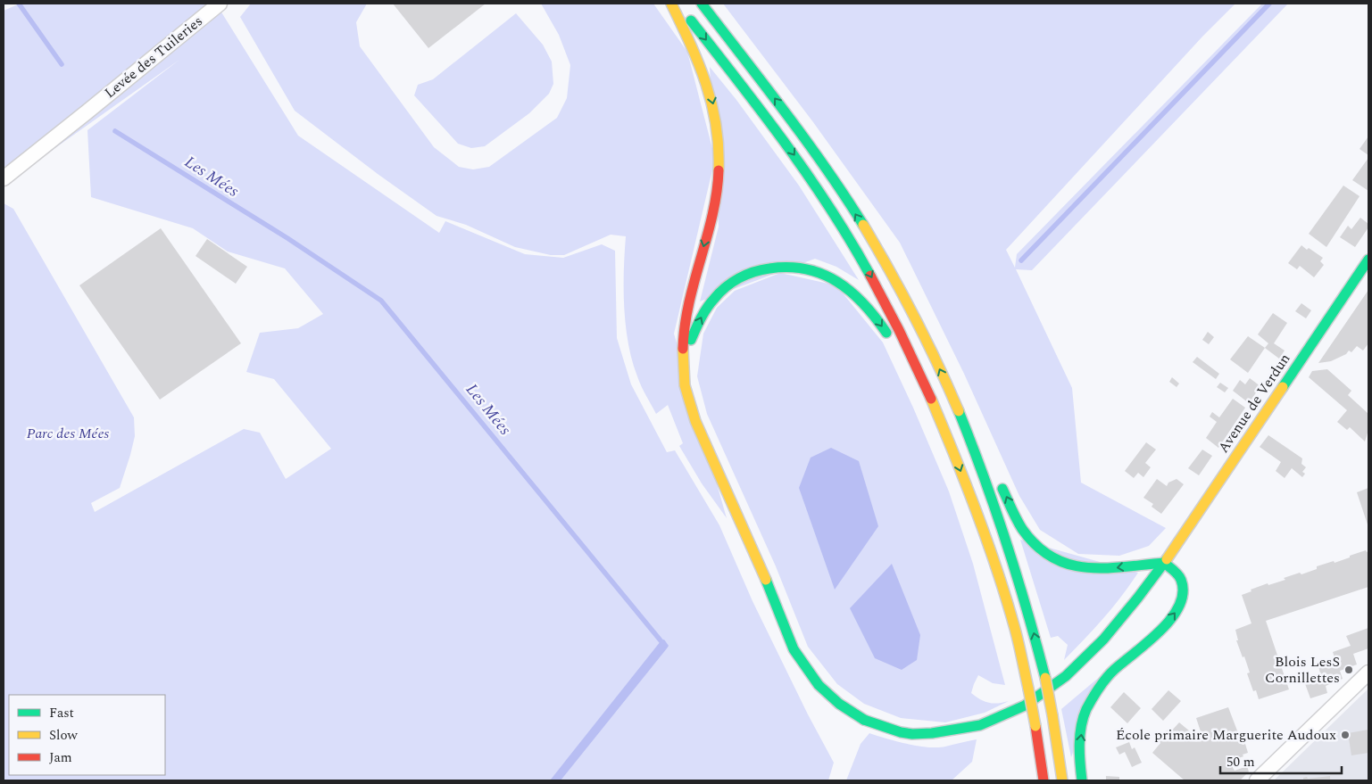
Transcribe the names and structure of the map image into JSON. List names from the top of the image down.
{
  "streets": {
    "main road": ["Avenue de Verdun"],
    "street": ["Levée des Tuileries"]
  },
  "water": ["Les Mées"],
  "parks": ["Parc des Mées"],
  "places": ["Blois LesS Cornillettes", "École primaire Marguerite Audoux"],
  "legend": ["Fast", "Slow", "Jam"],
  "scale_bar": "50 m"
}
